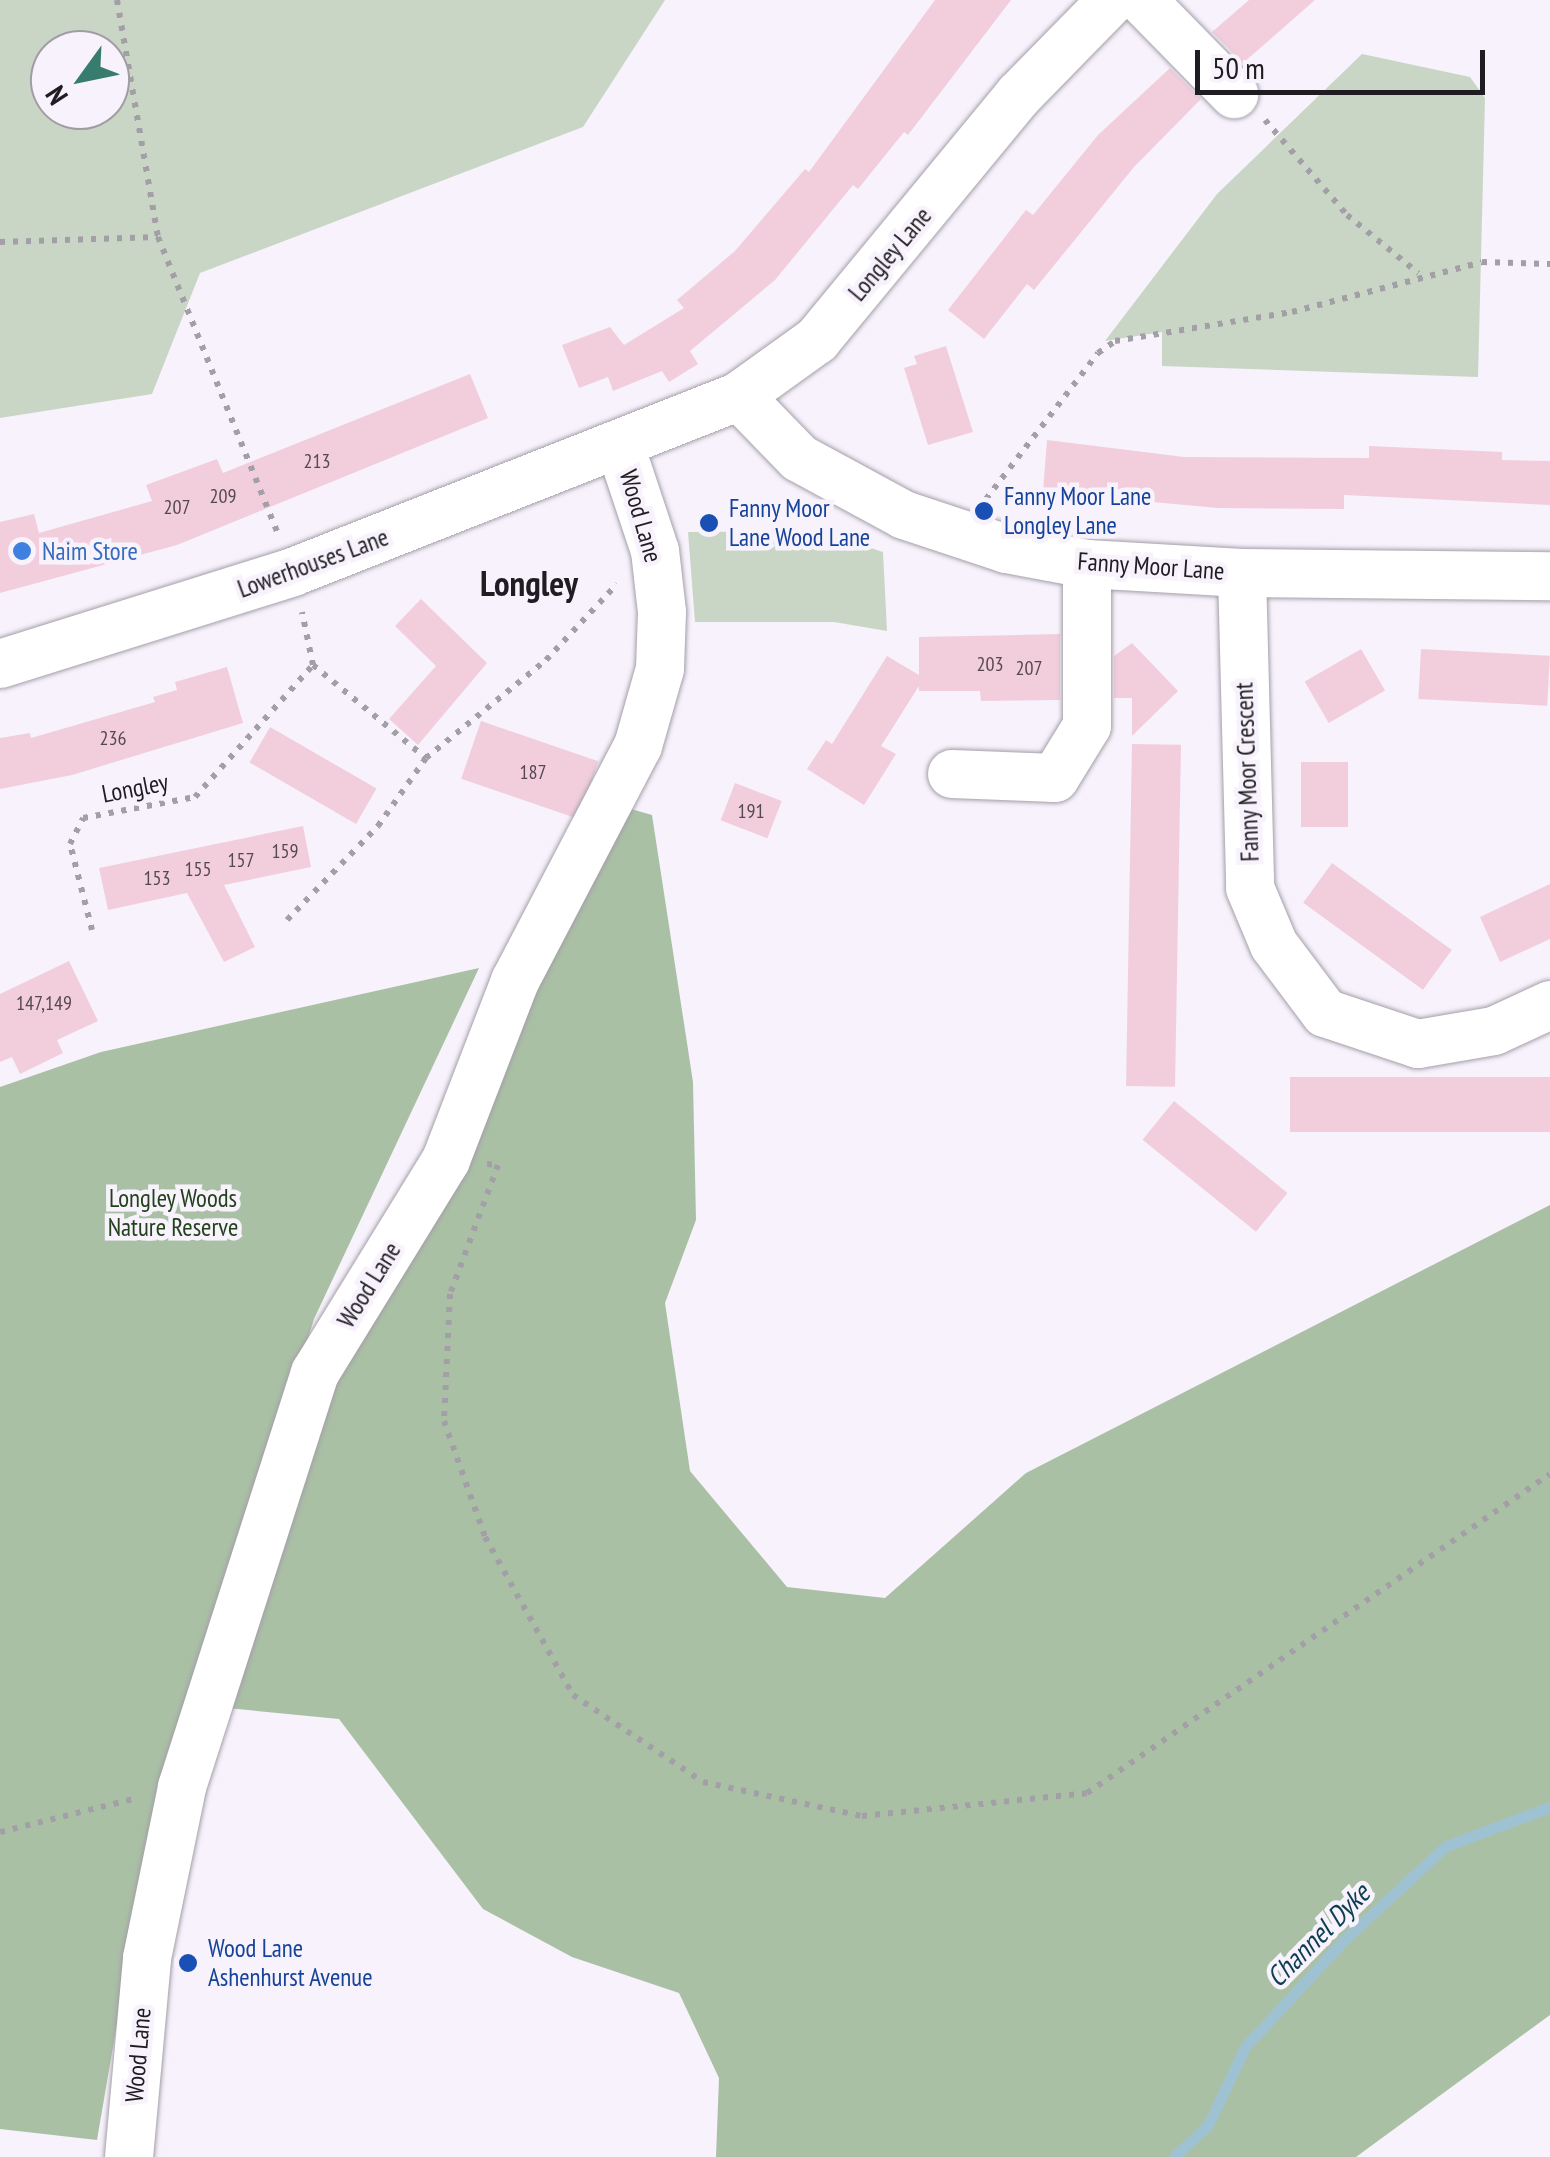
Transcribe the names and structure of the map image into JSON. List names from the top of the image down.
{
  "streets": {
    "street": [
      "Longley Lane",
      "Wood Lane",
      "Lowerhouses Lane",
      "Fanny Moor Lane",
      "Fanny Moor Crescent"
    ],
    "path": ["Longley"]
  },
  "crossings": [
    ["Longley Lane", "Wood Lane"],
    ["Longley Lane", "Lowerhouses Lane"],
    ["Longley Lane", "Fanny Moor Lane"],
    ["Wood Lane", "Lowerhouses Lane"],
    ["Fanny Moor Lane", "Fanny Moor Crescent"]
  ],
  "districts": ["Longley"],
  "water": ["Channel Dyke"],
  "parks": ["Longley Woods Nature Reserve"],
  "places": [
    "Fanny Moor Lane Longley Lane",
    "Fanny Moor Lane Wood Lane",
    "Naim Store",
    "Wood Lane Ashenhurst Avenue"
  ],
  "house_numbers": [
    "213",
    "209",
    "207",
    "203",
    "207",
    "236",
    "187",
    "191",
    "159",
    "157",
    "155",
    "153",
    "147,149"
  ],
  "scale_bar": "50 m",
  "north": "bottom left"
}
